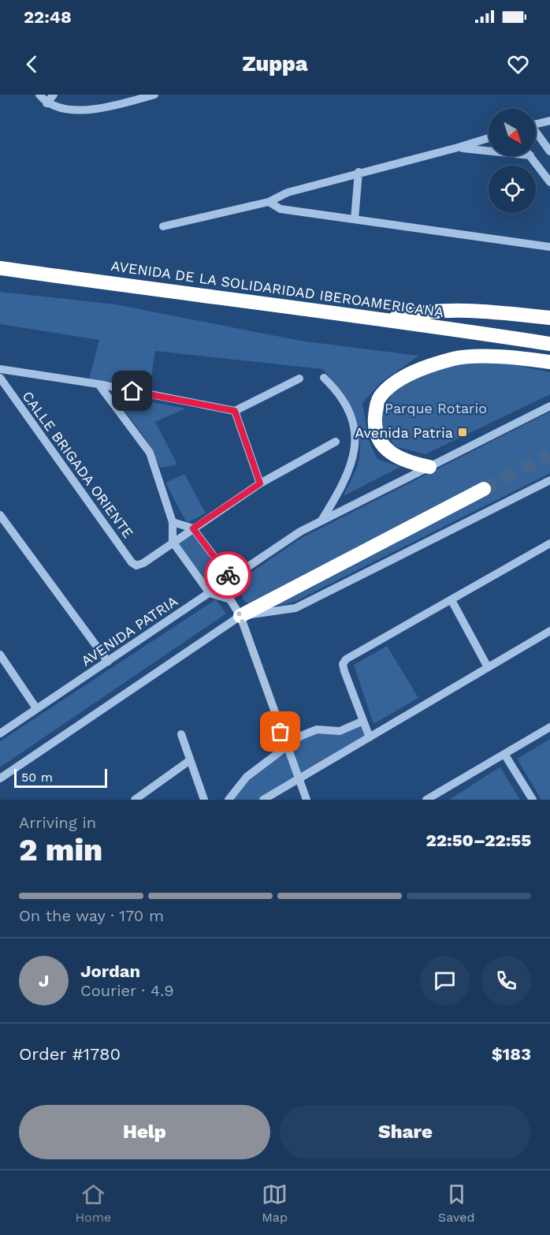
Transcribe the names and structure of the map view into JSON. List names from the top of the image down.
{
  "streets": {
    "highway": ["AVENIDA DE LA SOLIDARIDAD IBEROAMERICANA"],
    "street": ["CALLE BRIGADA ORIENTE", "AVENIDA PATRIA"]
  },
  "parks": ["Parque Rotario"],
  "places": {
    "transit": ["Avenida Patria"]
  },
  "scale_bar": "50 m",
  "north": "bottom right",
  "page": {
    "status": "22:48",
    "header": "Zuppa",
    "scale": "50 m",
    "heading": ["2 min", "Arriving in", "22:50–22:55"],
    "panel": [
      "Jordan",
      "Courier · 4.9",
      "Order #1780",
      "$183"
    ],
    "bar": "On the way · 170 m",
    "round": "J",
    "buttons": ["Help", "Share"],
    "tabs": ["Home", "Map", "Saved"]
  }
}
